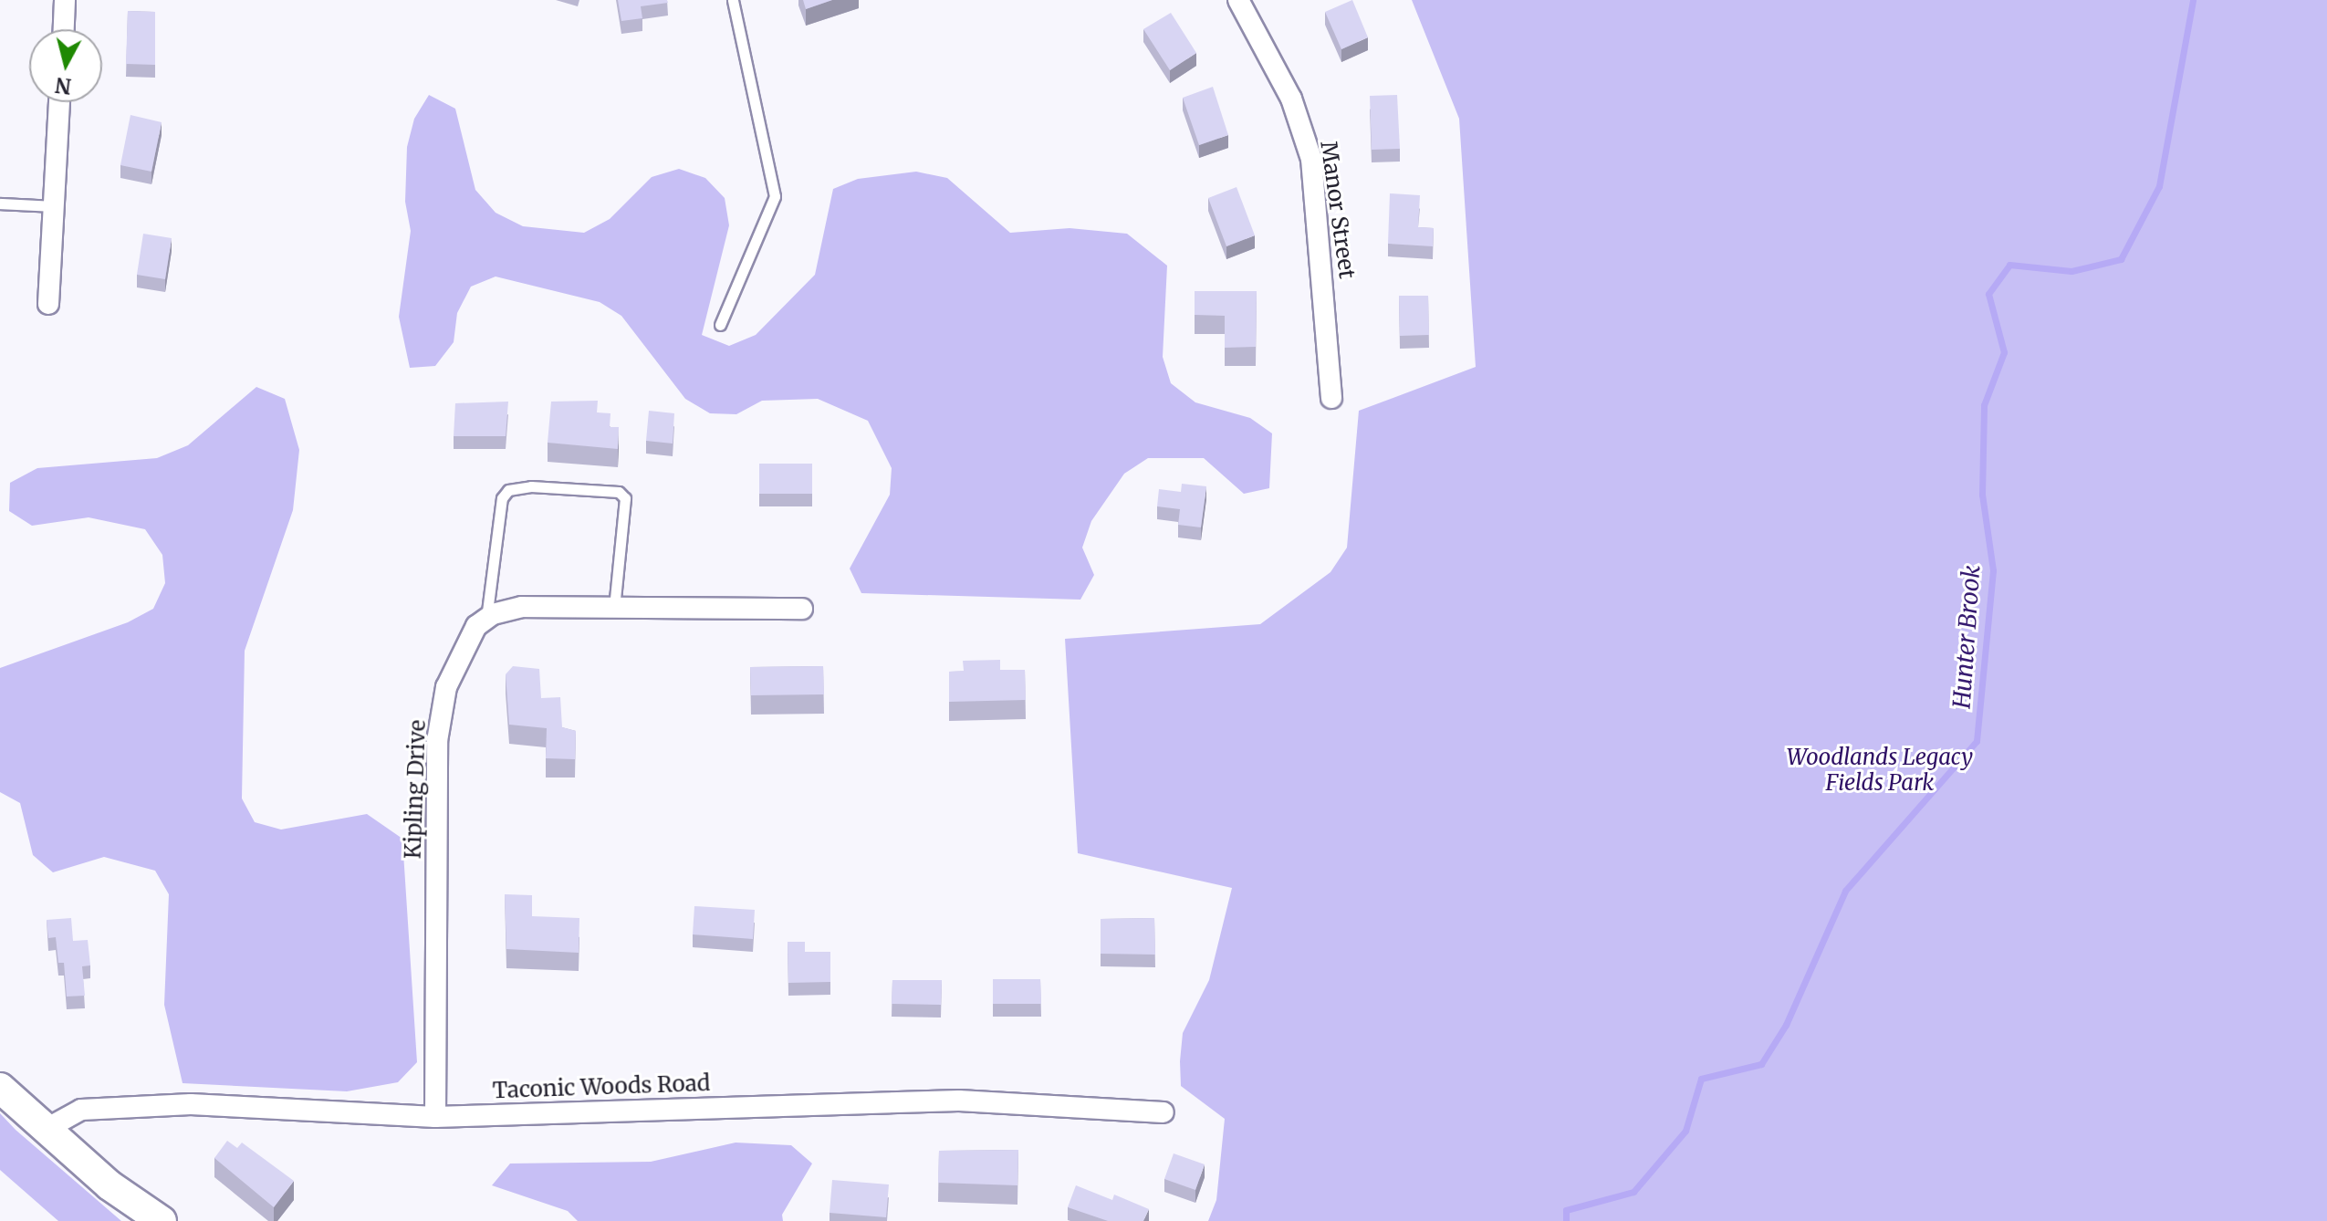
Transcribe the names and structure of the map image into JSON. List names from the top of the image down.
{
  "streets": {
    "street": ["Manor Street", "Kipling Drive", "Taconic Woods Road"]
  },
  "crossings": [
    ["Kipling Drive", "Taconic Woods Road"]
  ],
  "water": ["Hunter Brook"],
  "parks": ["Woodlands Legacy Fields Park"],
  "north": "bottom"
}
